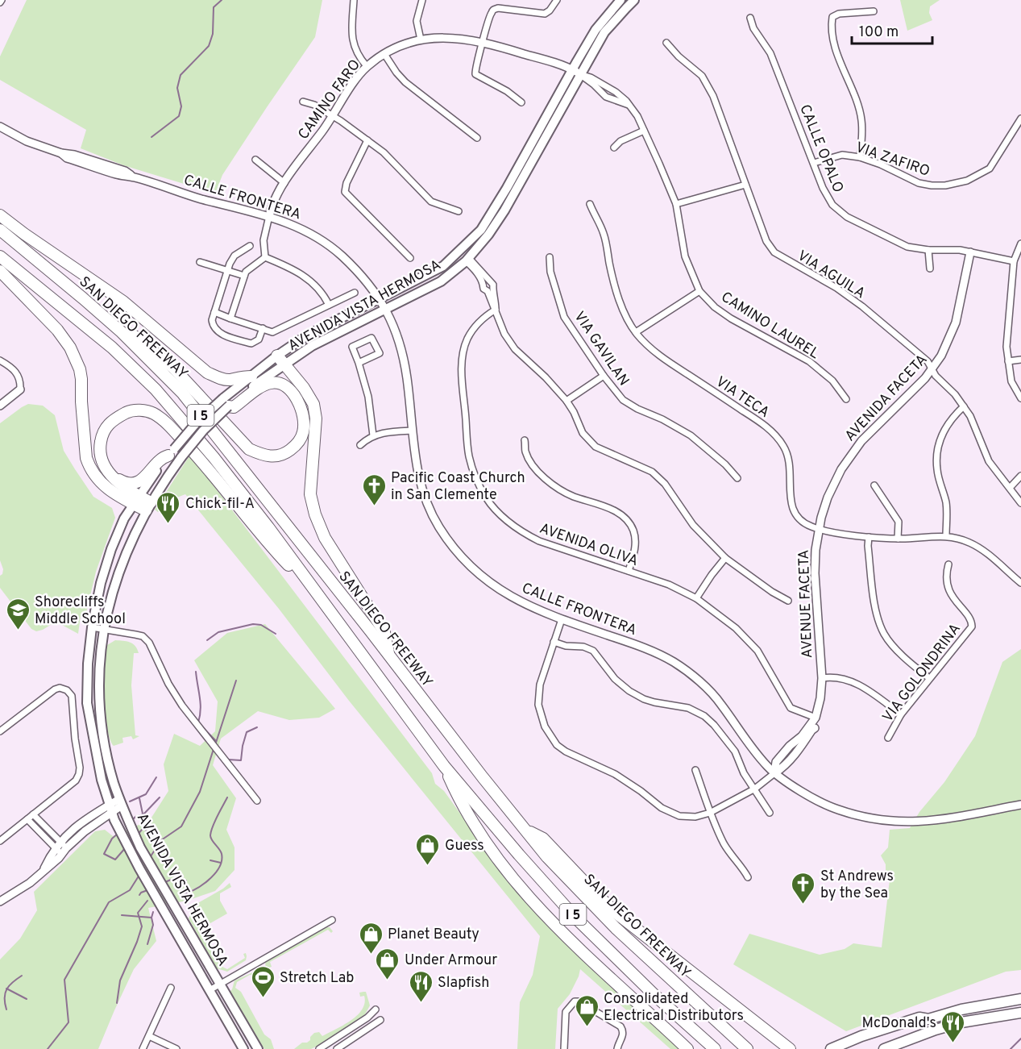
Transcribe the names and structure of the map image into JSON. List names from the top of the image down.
{
  "streets": {
    "highway": ["SAN DIEGO FREEWAY", "I 5"],
    "main road": ["AVENIDA VISTA HERMOSA"],
    "street": [
      "CAMINO FARO",
      "CALLE OPALO",
      "VIA ZAFIRO",
      "CALLE FRONTERA",
      "VIA AGUILA",
      "CAMINO LAUREL",
      "VIA GAVILAN",
      "VIA TECA",
      "AVENIDA FACETA",
      "AVENIDA OLIVA",
      "AVENUE FACETA",
      "VIA GOLONDRINA"
    ]
  },
  "crossings": [
    ["CAMINO FARO", "CALLE FRONTERA"],
    ["CAMINO FARO", "AVENIDA VISTA HERMOSA"],
    ["CAMINO FARO", "CAMINO LAUREL"],
    ["CALLE OPALO", "VIA ZAFIRO"],
    ["CALLE OPALO", "AVENIDA FACETA"],
    ["CALLE FRONTERA", "AVENIDA VISTA HERMOSA"],
    ["VIA AGUILA", "AVENIDA FACETA"],
    ["AVENIDA VISTA HERMOSA", "CAMINO LAUREL"],
    ["VIA TECA", "AVENIDA FACETA"],
    ["VIA TECA", "AVENUE FACETA"],
    ["AVENIDA FACETA", "AVENUE FACETA"]
  ],
  "places": {
    "church": ["Pacific Coast Church in San Clemente", "St Andrews by the Sea"],
    "restaurant": ["Chick-fil-A", "Slapfish", "McDonald's"],
    "school or university": ["Shorecliffs Middle School"],
    "shop": [
      "Guess",
      "Planet Beauty",
      "Under Armour",
      "Consolidated Electrical Distributors"
    ],
    "sports": ["Stretch Lab"]
  },
  "scale_bar": "100 m"
}
